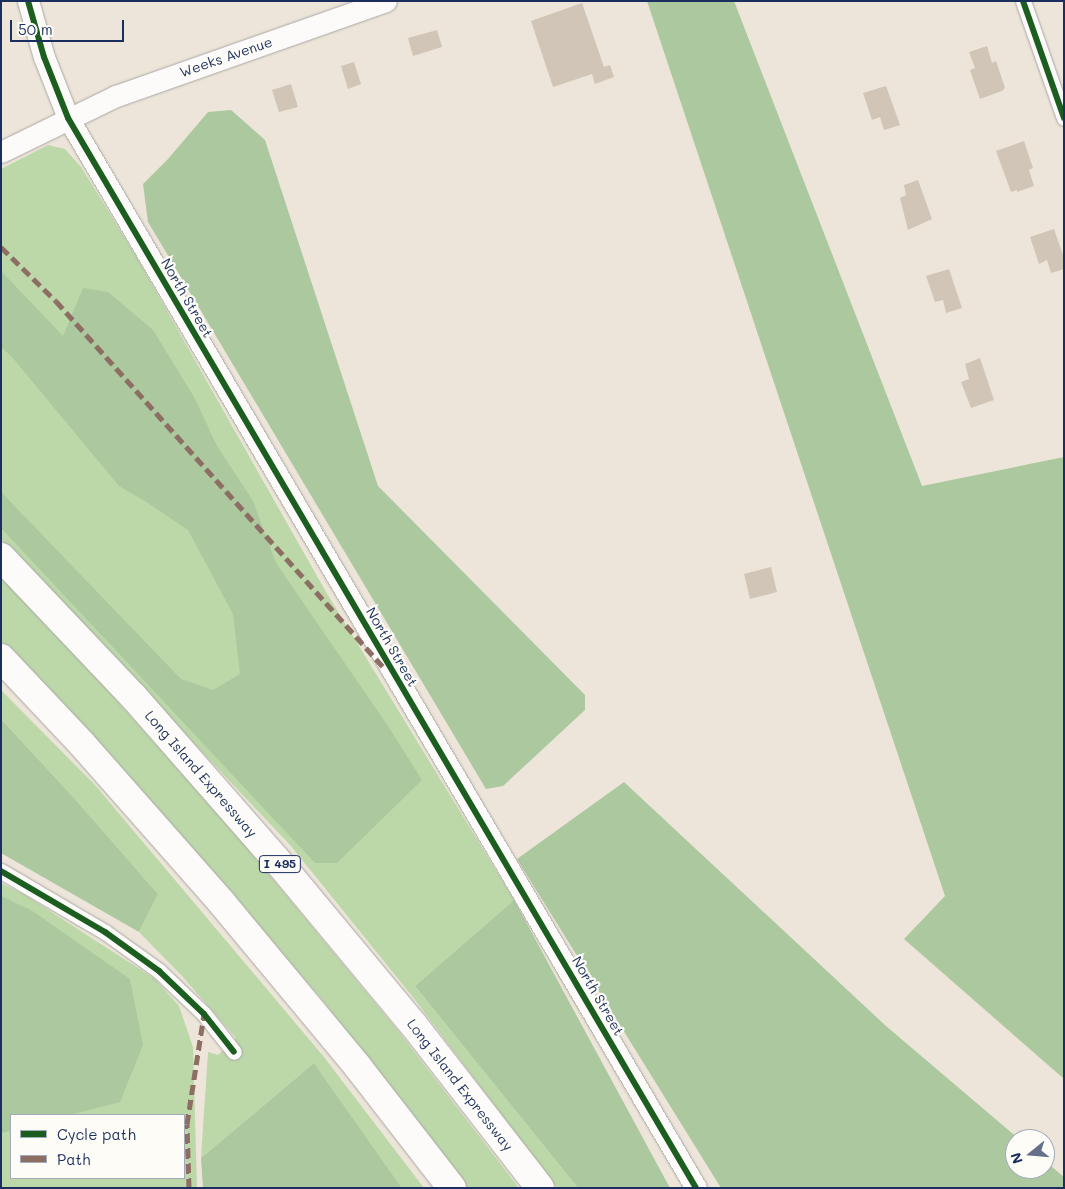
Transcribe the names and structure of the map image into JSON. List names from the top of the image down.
{
  "streets": {
    "highway": ["Long Island Expressway", "I 495"],
    "street": ["Weeks Avenue", "North Street"]
  },
  "crossings": [
    ["Weeks Avenue", "North Street"]
  ],
  "legend": ["Cycle path", "Path"],
  "scale_bar": "50 m",
  "north": "left"
}
